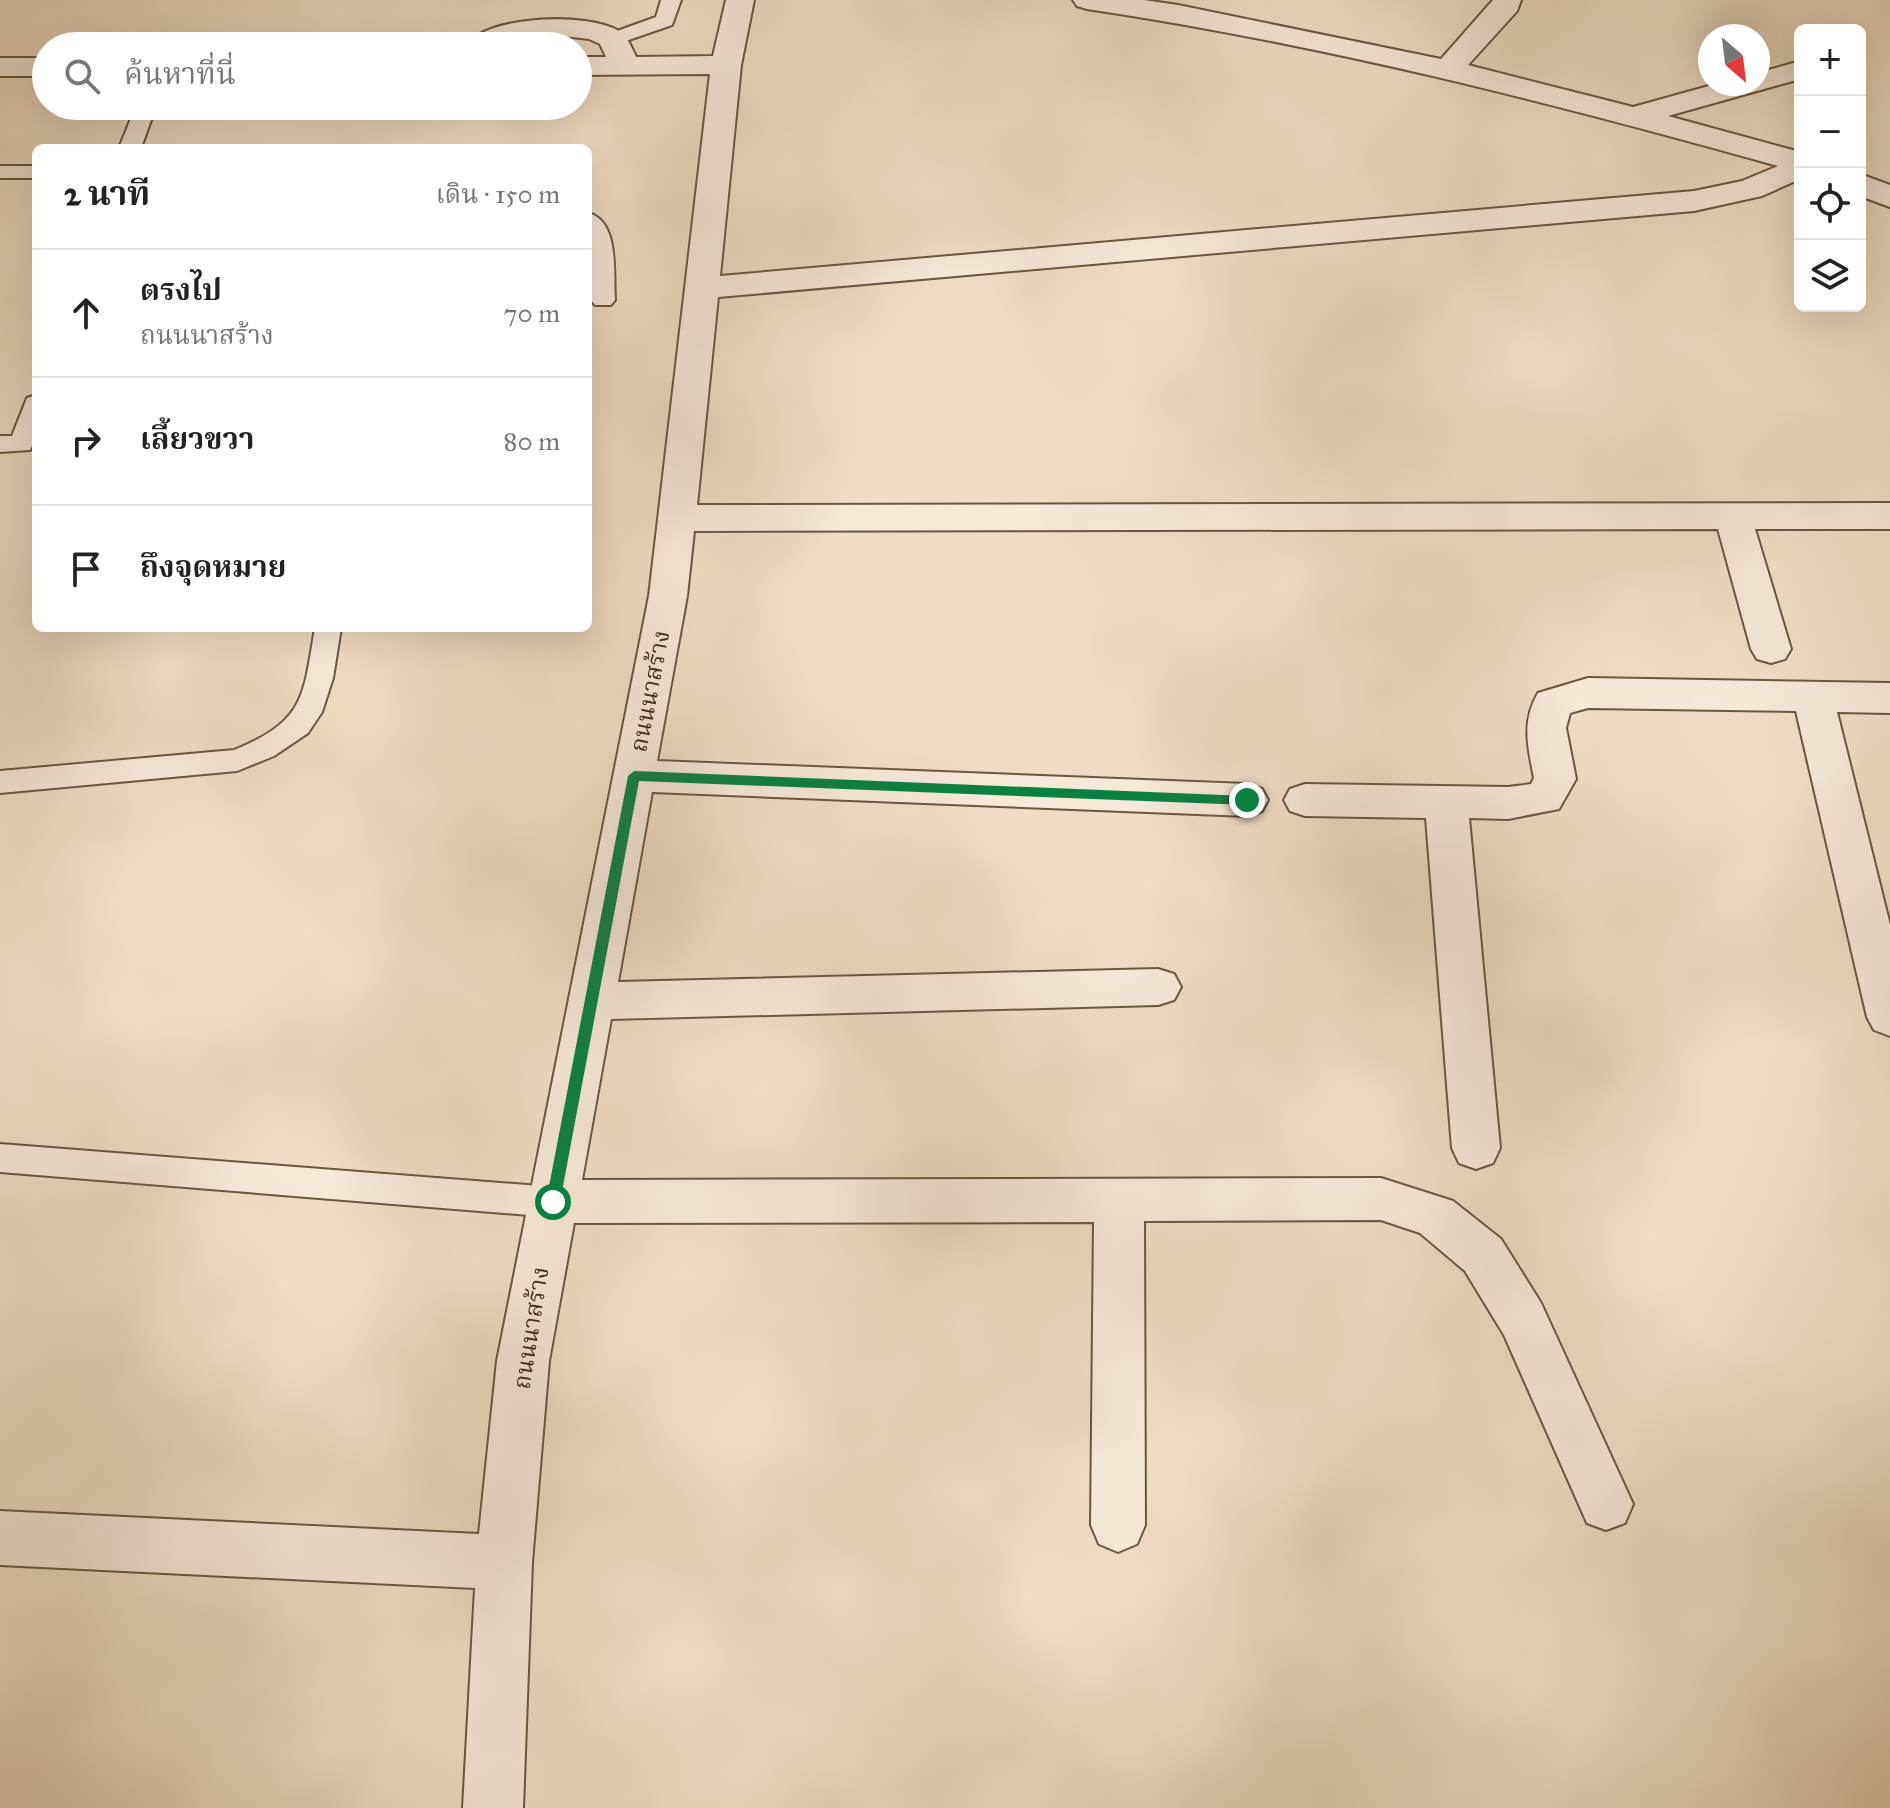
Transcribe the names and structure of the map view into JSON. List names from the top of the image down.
{
  "streets": {
    "street": ["ถนนนาสร้าง"]
  },
  "north": "bottom right",
  "page": {
    "map_buttons": ["+", "−"],
    "search": "ค้นหาที่นี่",
    "heading": ["2 นาที", "เดิน · 150 m"],
    "list": [
      ["ตรงไป", "ถนนนาสร้าง", "70 m"],
      ["เลี้ยวขวา", "80 m"],
      "ถึงจุดหมาย"
    ]
  }
}
